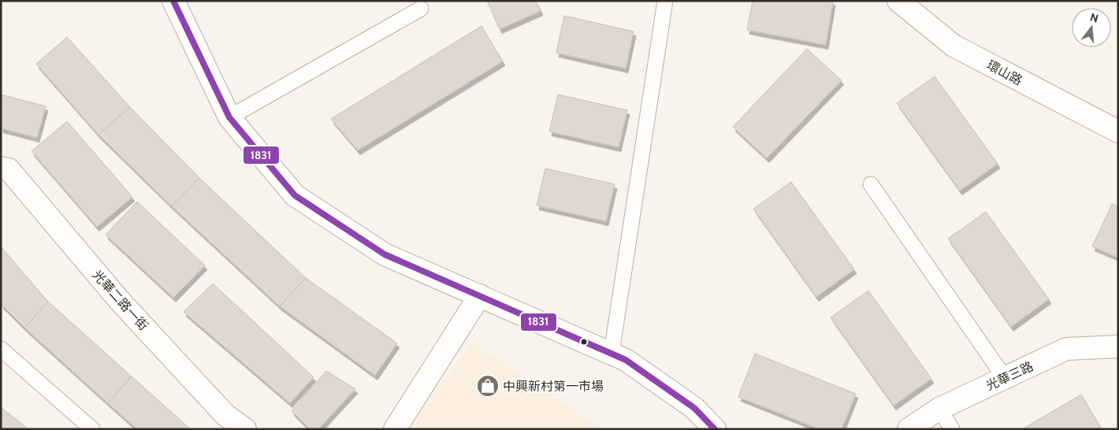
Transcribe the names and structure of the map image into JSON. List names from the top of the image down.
{
  "streets": {
    "street": ["環山路", "光華二路一街", "光華三路"]
  },
  "places": {
    "shop": ["中興新村第一市場"]
  },
  "lines": ["transit line 1831"],
  "north": "top"
}
